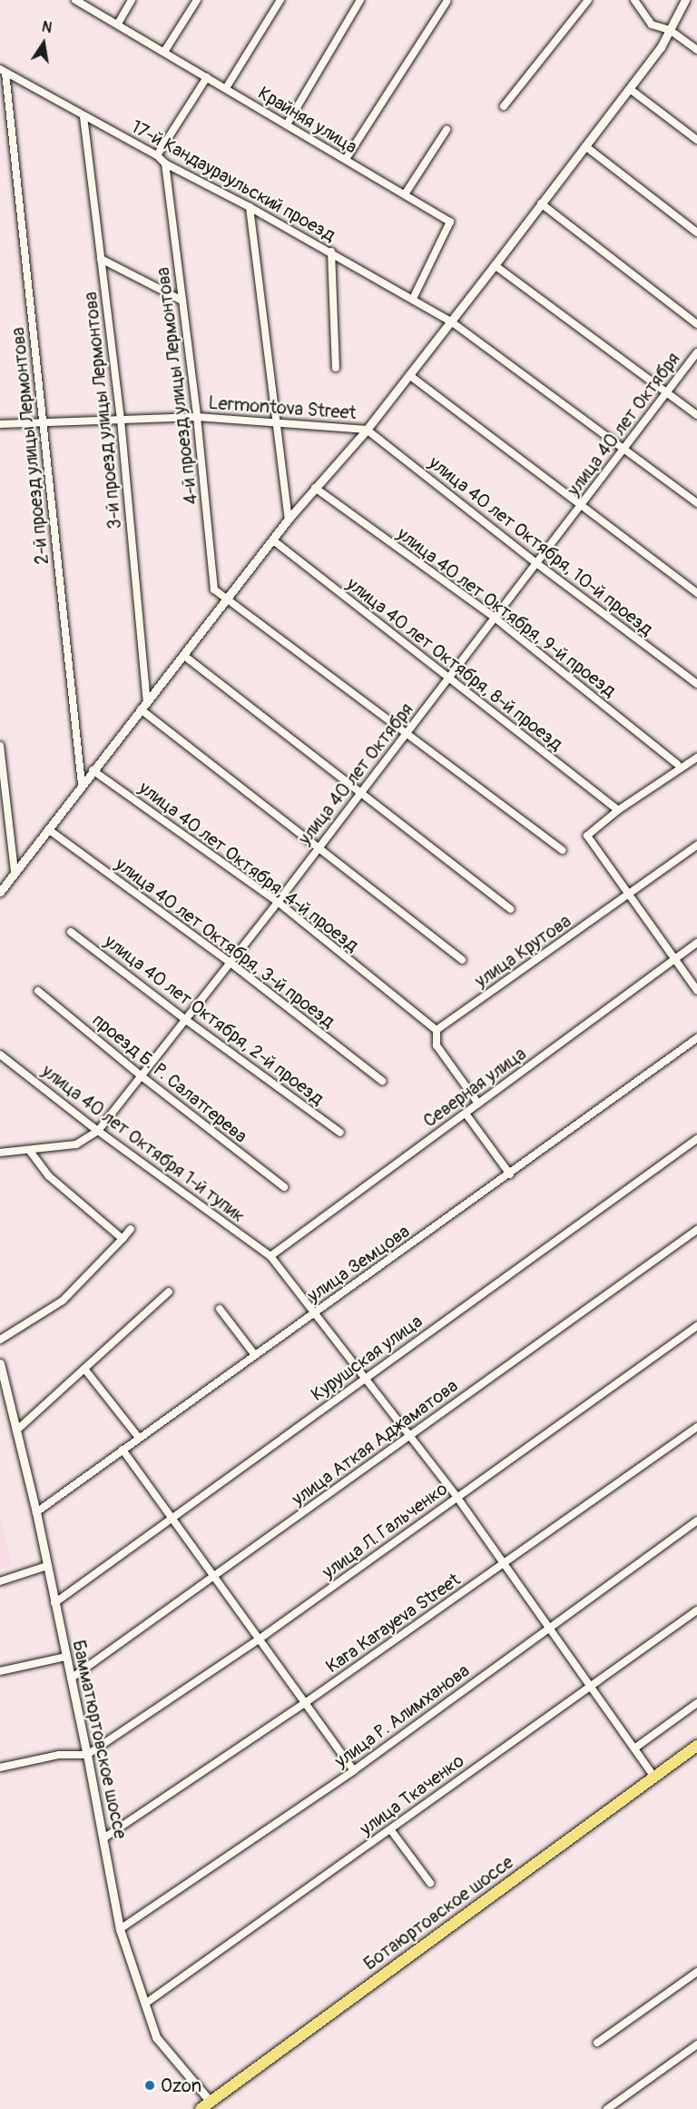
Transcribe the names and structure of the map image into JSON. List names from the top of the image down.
{
  "streets": {
    "main road": ["Ботаюртовское шоссе"],
    "street": [
      "Крайняя улица",
      "17-й Кандаураульский проезд",
      "4-й проезд улицы Лермонтова",
      "Lermontova Street",
      "3-й проезд улицы Лермонтова",
      "улица 40 лет Октября",
      "2-й проезд улицы Лермонтова",
      "улица 40 лет Октября, 10-й проезд",
      "улица 40 лет Октября, 9-й проезд",
      "улица 40 лет Октября, 8-й проезд",
      "улица 40 лет Октября, 4-й проезд",
      "улица 40 лет Октября, 3-й проезд",
      "улица Крутова",
      "улица 40 лет Октября, 2-й проезд",
      "проезд Б. Р. Салатгерева",
      "Северная улица",
      "улица 40 лет Октября 1-й тупик",
      "улица Земцова",
      "Курушская улица",
      "улица Аткая Аджаматова",
      "улица Л. Гальченко",
      "Kara Karayeva Street",
      "улица Р. Алимханова",
      "Бамматюртовское шоссе",
      "улица Ткаченко"
    ]
  },
  "crossings": [
    ["Крайняя улица", "17-й Кандаураульский проезд"],
    ["17-й Кандаураульский проезд", "4-й проезд улицы Лермонтова"],
    ["17-й Кандаураульский проезд", "3-й проезд улицы Лермонтова"],
    ["17-й Кандаураульский проезд", "улица 40 лет Октября"],
    ["17-й Кандаураульский проезд", "2-й проезд улицы Лермонтова"],
    ["4-й проезд улицы Лермонтова", "Lermontova Street"],
    ["Lermontova Street", "3-й проезд улицы Лермонтова"],
    ["Lermontova Street", "2-й проезд улицы Лермонтова"],
    ["Lermontova Street", "улица 40 лет Октября, 10-й проезд"],
    ["улица 40 лет Октября", "улица 40 лет Октября, 10-й проезд"],
    ["улица 40 лет Октября", "улица 40 лет Октября, 9-й проезд"],
    ["улица 40 лет Октября", "улица 40 лет Октября, 8-й проезд"],
    ["улица 40 лет Октября", "улица 40 лет Октября, 4-й проезд"],
    ["улица 40 лет Октября", "улица 40 лет Октября, 3-й проезд"],
    ["улица 40 лет Октября", "улица 40 лет Октября, 2-й проезд"],
    ["улица 40 лет Октября", "проезд Б. Р. Салатгерева"],
    ["улица 40 лет Октября", "улица 40 лет Октября 1-й тупик"],
    ["улица 40 лет Октября, 4-й проезд", "улица Крутова"],
    ["Северная улица", "улица 40 лет Октября 1-й тупик"],
    ["улица 40 лет Октября 1-й тупик", "улица Земцова"],
    ["улица 40 лет Октября 1-й тупик", "Курушская улица"],
    ["улица 40 лет Октября 1-й тупик", "улица Аткая Аджаматова"],
    ["улица 40 лет Октября 1-й тупик", "улица Л. Гальченко"],
    ["улица 40 лет Октября 1-й тупик", "Kara Karayeva Street"],
    ["улица 40 лет Октября 1-й тупик", "улица Р. Алимханова"],
    ["улица 40 лет Октября 1-й тупик", "улица Ткаченко"],
    ["улица 40 лет Октября 1-й тупик", "Ботаюртовское шоссе"],
    ["улица Земцова", "Бамматюртовское шоссе"],
    ["Курушская улица", "Бамматюртовское шоссе"],
    ["улица Аткая Аджаматова", "Бамматюртовское шоссе"],
    ["улица Л. Гальченко", "Бамматюртовское шоссе"],
    ["Kara Karayeva Street", "Бамматюртовское шоссе"],
    ["улица Р. Алимханова", "Бамматюртовское шоссе"],
    ["Бамматюртовское шоссе", "улица Ткаченко"],
    ["Бамматюртовское шоссе", "Ботаюртовское шоссе"]
  ],
  "places": ["Ozon"],
  "north": "top"
}
